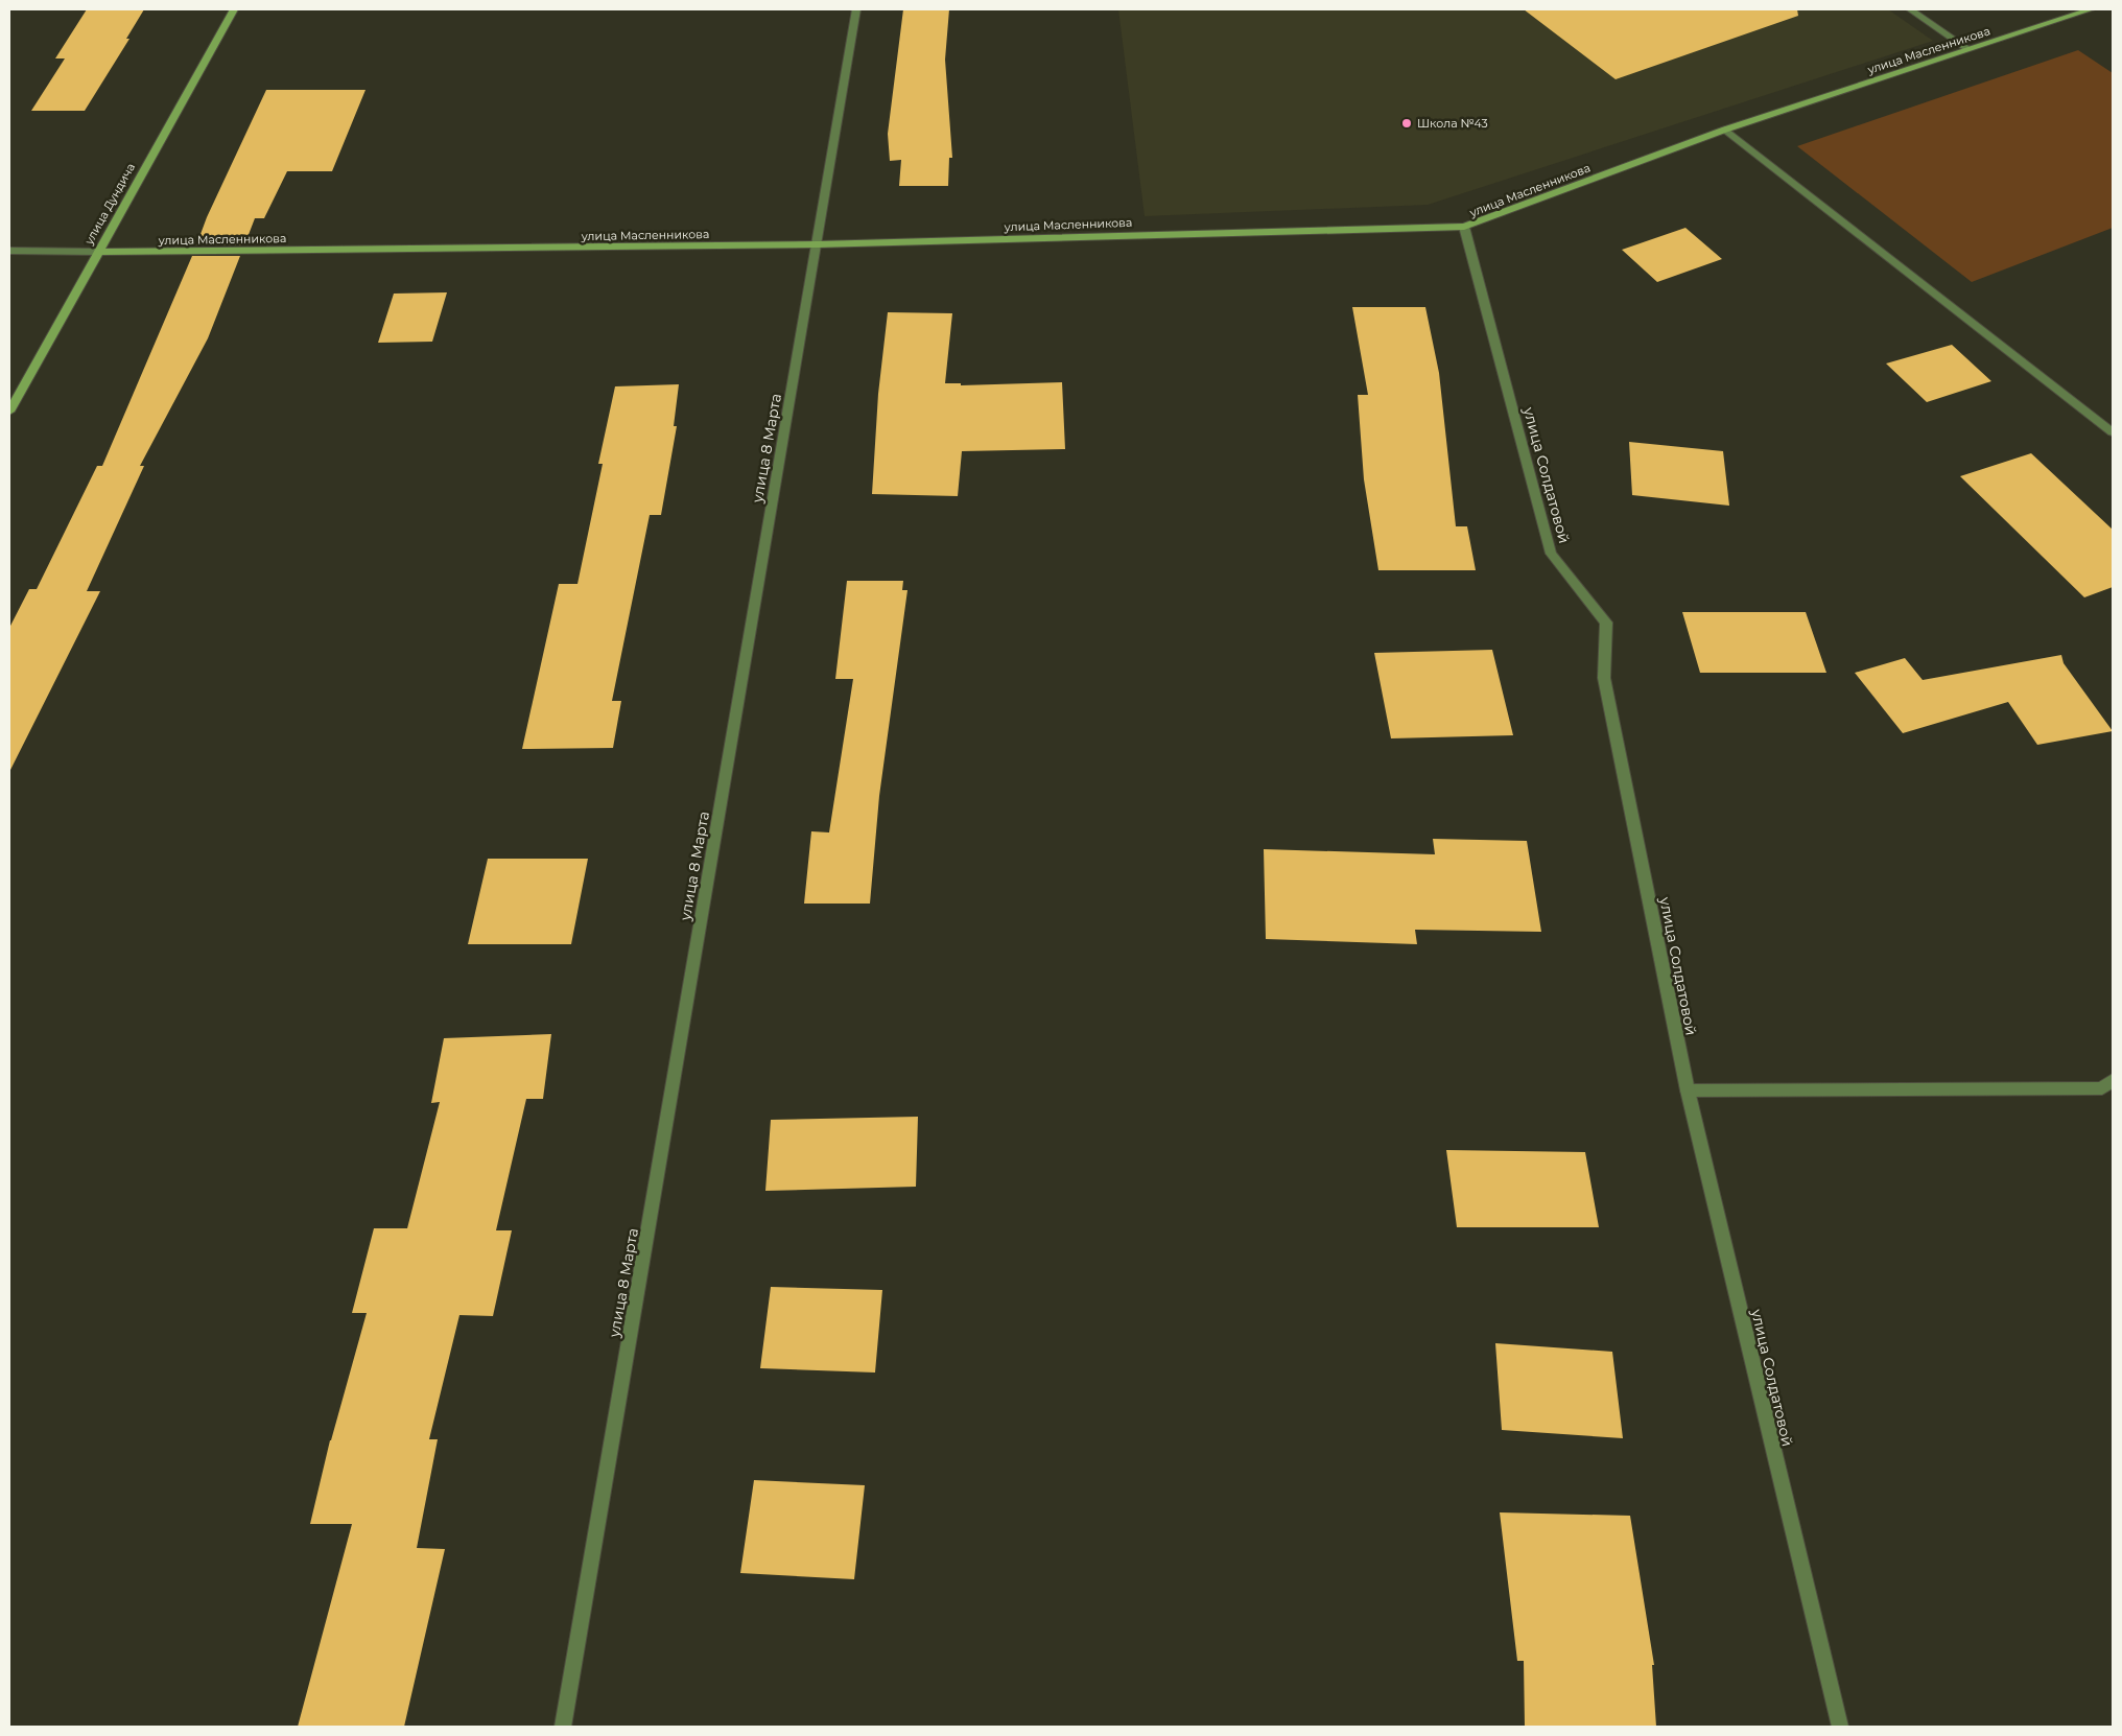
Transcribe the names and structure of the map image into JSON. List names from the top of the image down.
{
  "streets": {
    "street": [
      "улица Масленникова",
      "улица Дундича",
      "улица 8 Марта",
      "улица Солдатовой"
    ]
  },
  "crossings": [
    ["улица Масленникова", "улица Дундича"],
    ["улица Масленникова", "улица 8 Марта"],
    ["улица Масленникова", "улица Солдатовой"]
  ],
  "places": ["Школа №43"]
}
